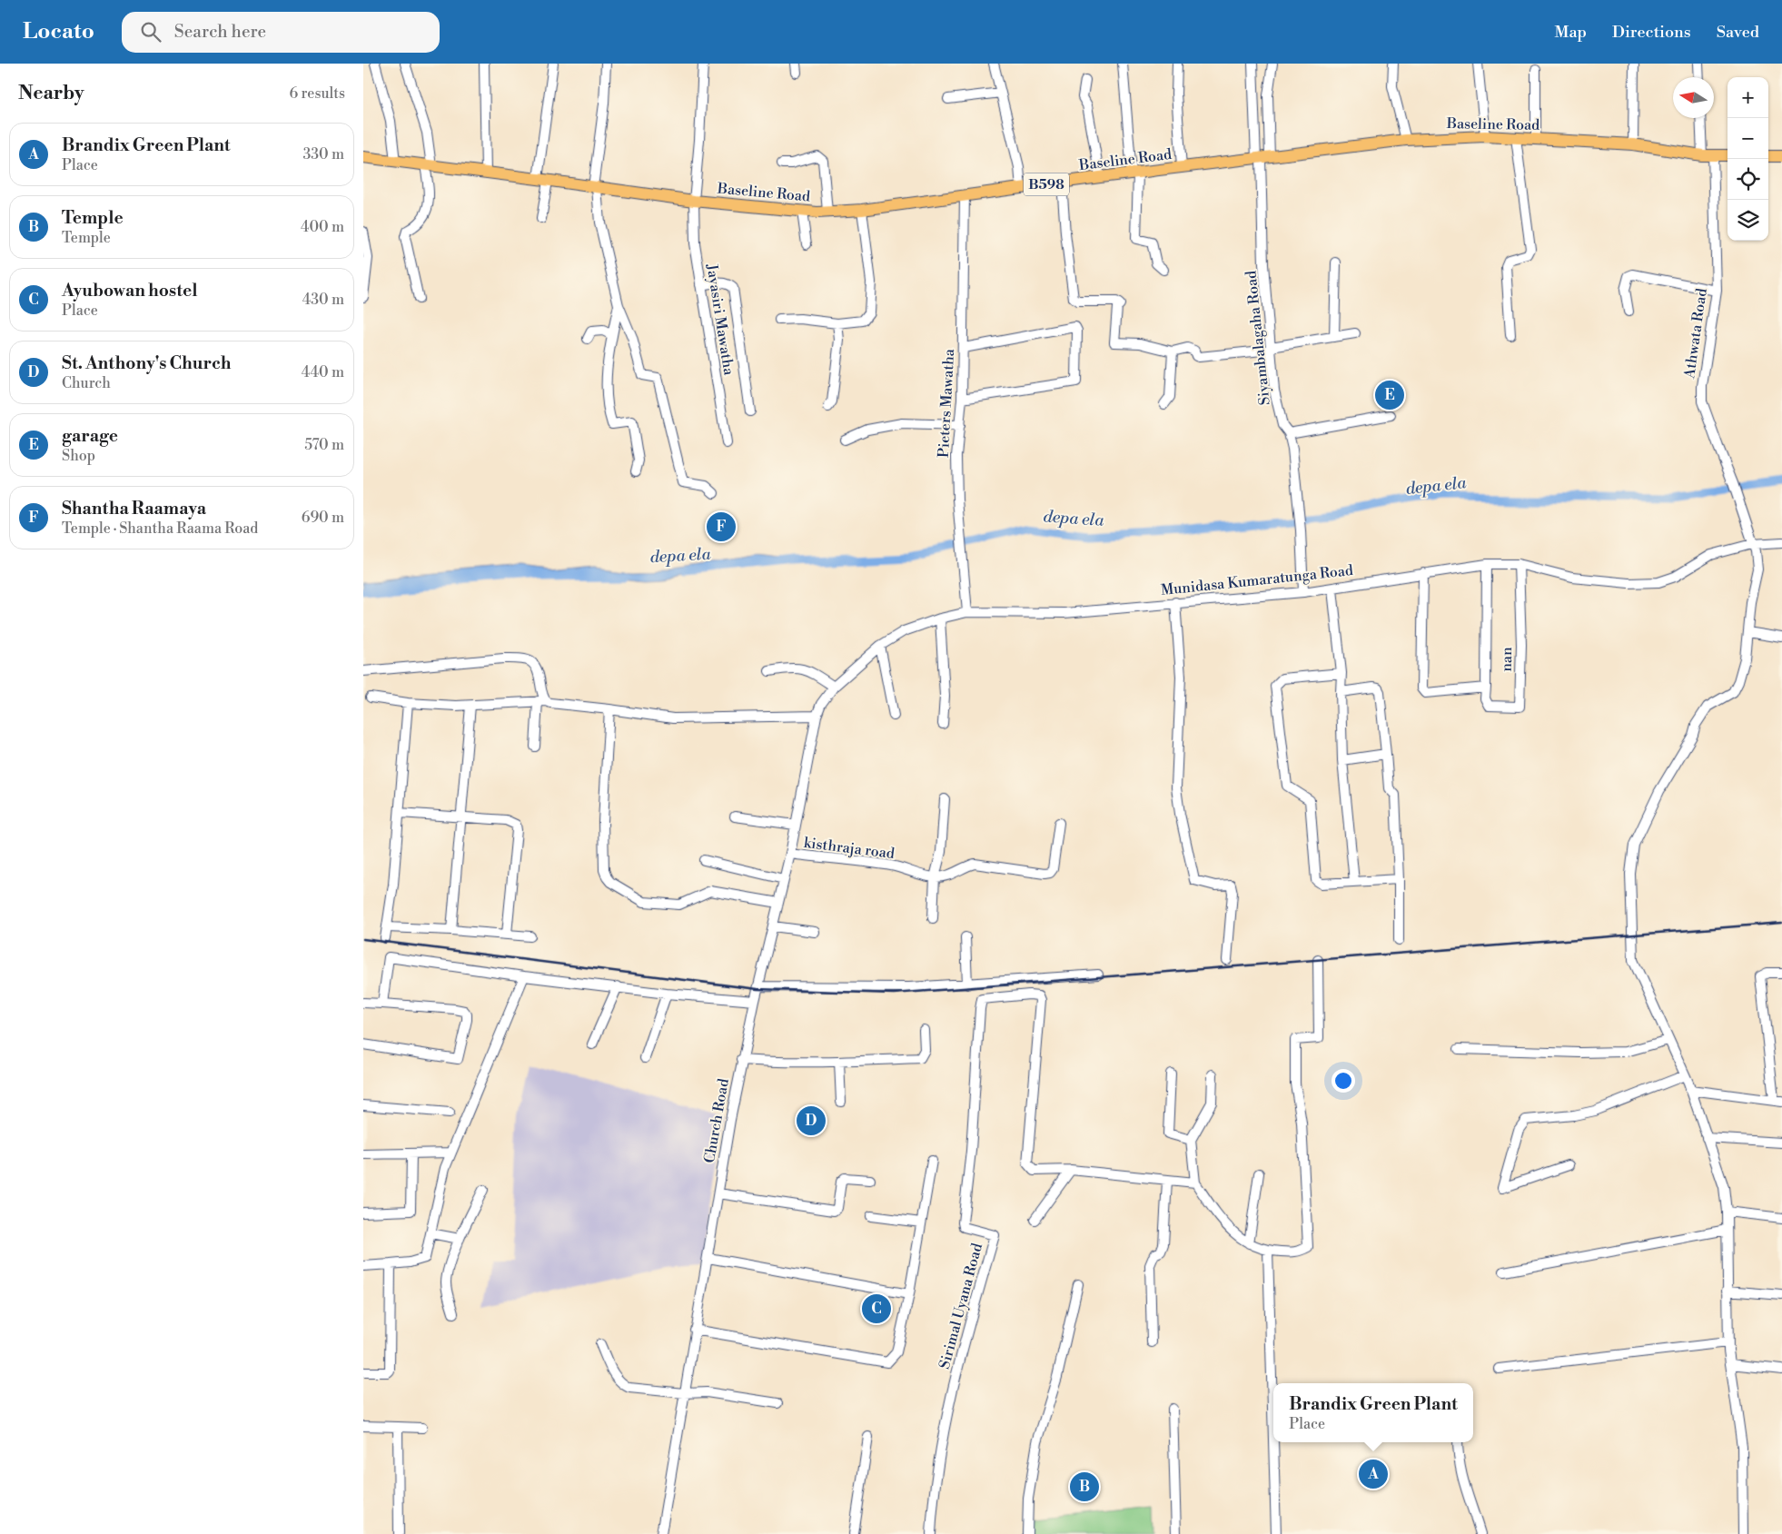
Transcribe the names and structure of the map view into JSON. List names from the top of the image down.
{
  "streets": {
    "main road": ["Baseline Road", "B598"],
    "street": [
      "Jayasiri Mawatha",
      "Athwata Road",
      "Siyambalagaha Road",
      "Pieters Mawatha",
      "Munidasa Kumaratunga Road",
      "nan",
      "kisthraja road",
      "Church Road",
      "Sirimal Uyana Road"
    ]
  },
  "crossings": [
    ["Baseline Road", "Jayasiri Mawatha"],
    ["Baseline Road", "Athwata Road"],
    ["Baseline Road", "Siyambalagaha Road"],
    ["Baseline Road", "Pieters Mawatha"],
    ["Athwata Road", "Munidasa Kumaratunga Road"],
    ["Siyambalagaha Road", "Munidasa Kumaratunga Road"],
    ["Pieters Mawatha", "Munidasa Kumaratunga Road"],
    ["Munidasa Kumaratunga Road", "nan"],
    ["Munidasa Kumaratunga Road", "Church Road"],
    ["kisthraja road", "Church Road"]
  ],
  "water": ["depa ela"],
  "north": "left",
  "page": {
    "header": "Locato",
    "search": "Search here",
    "nav": ["Map", "Directions", "Saved"],
    "heading": ["Nearby", "6 results"],
    "map_buttons": ["+", "−"],
    "list": [
      {
        "mark": "A",
        "name": "Brandix Green Plant",
        "note": "Place",
        "value": "330 m"
      },
      {
        "mark": "B",
        "name": "Temple",
        "note": "Temple",
        "value": "400 m"
      },
      {
        "mark": "C",
        "name": "Ayubowan hostel",
        "note": "Place",
        "value": "430 m"
      },
      {
        "mark": "D",
        "name": "St. Anthony's Church",
        "note": "Church",
        "value": "440 m"
      },
      {
        "mark": "E",
        "name": "garage",
        "note": "Shop",
        "value": "570 m"
      },
      {
        "mark": "F",
        "name": "Shantha Raamaya",
        "note": "Temple · Shantha Raama Road",
        "value": "690 m"
      }
    ],
    "pins": [
      "E",
      "F",
      "D",
      "C",
      "A",
      "B"
    ],
    "popup": ["Brandix Green Plant", "Place"]
  }
}
